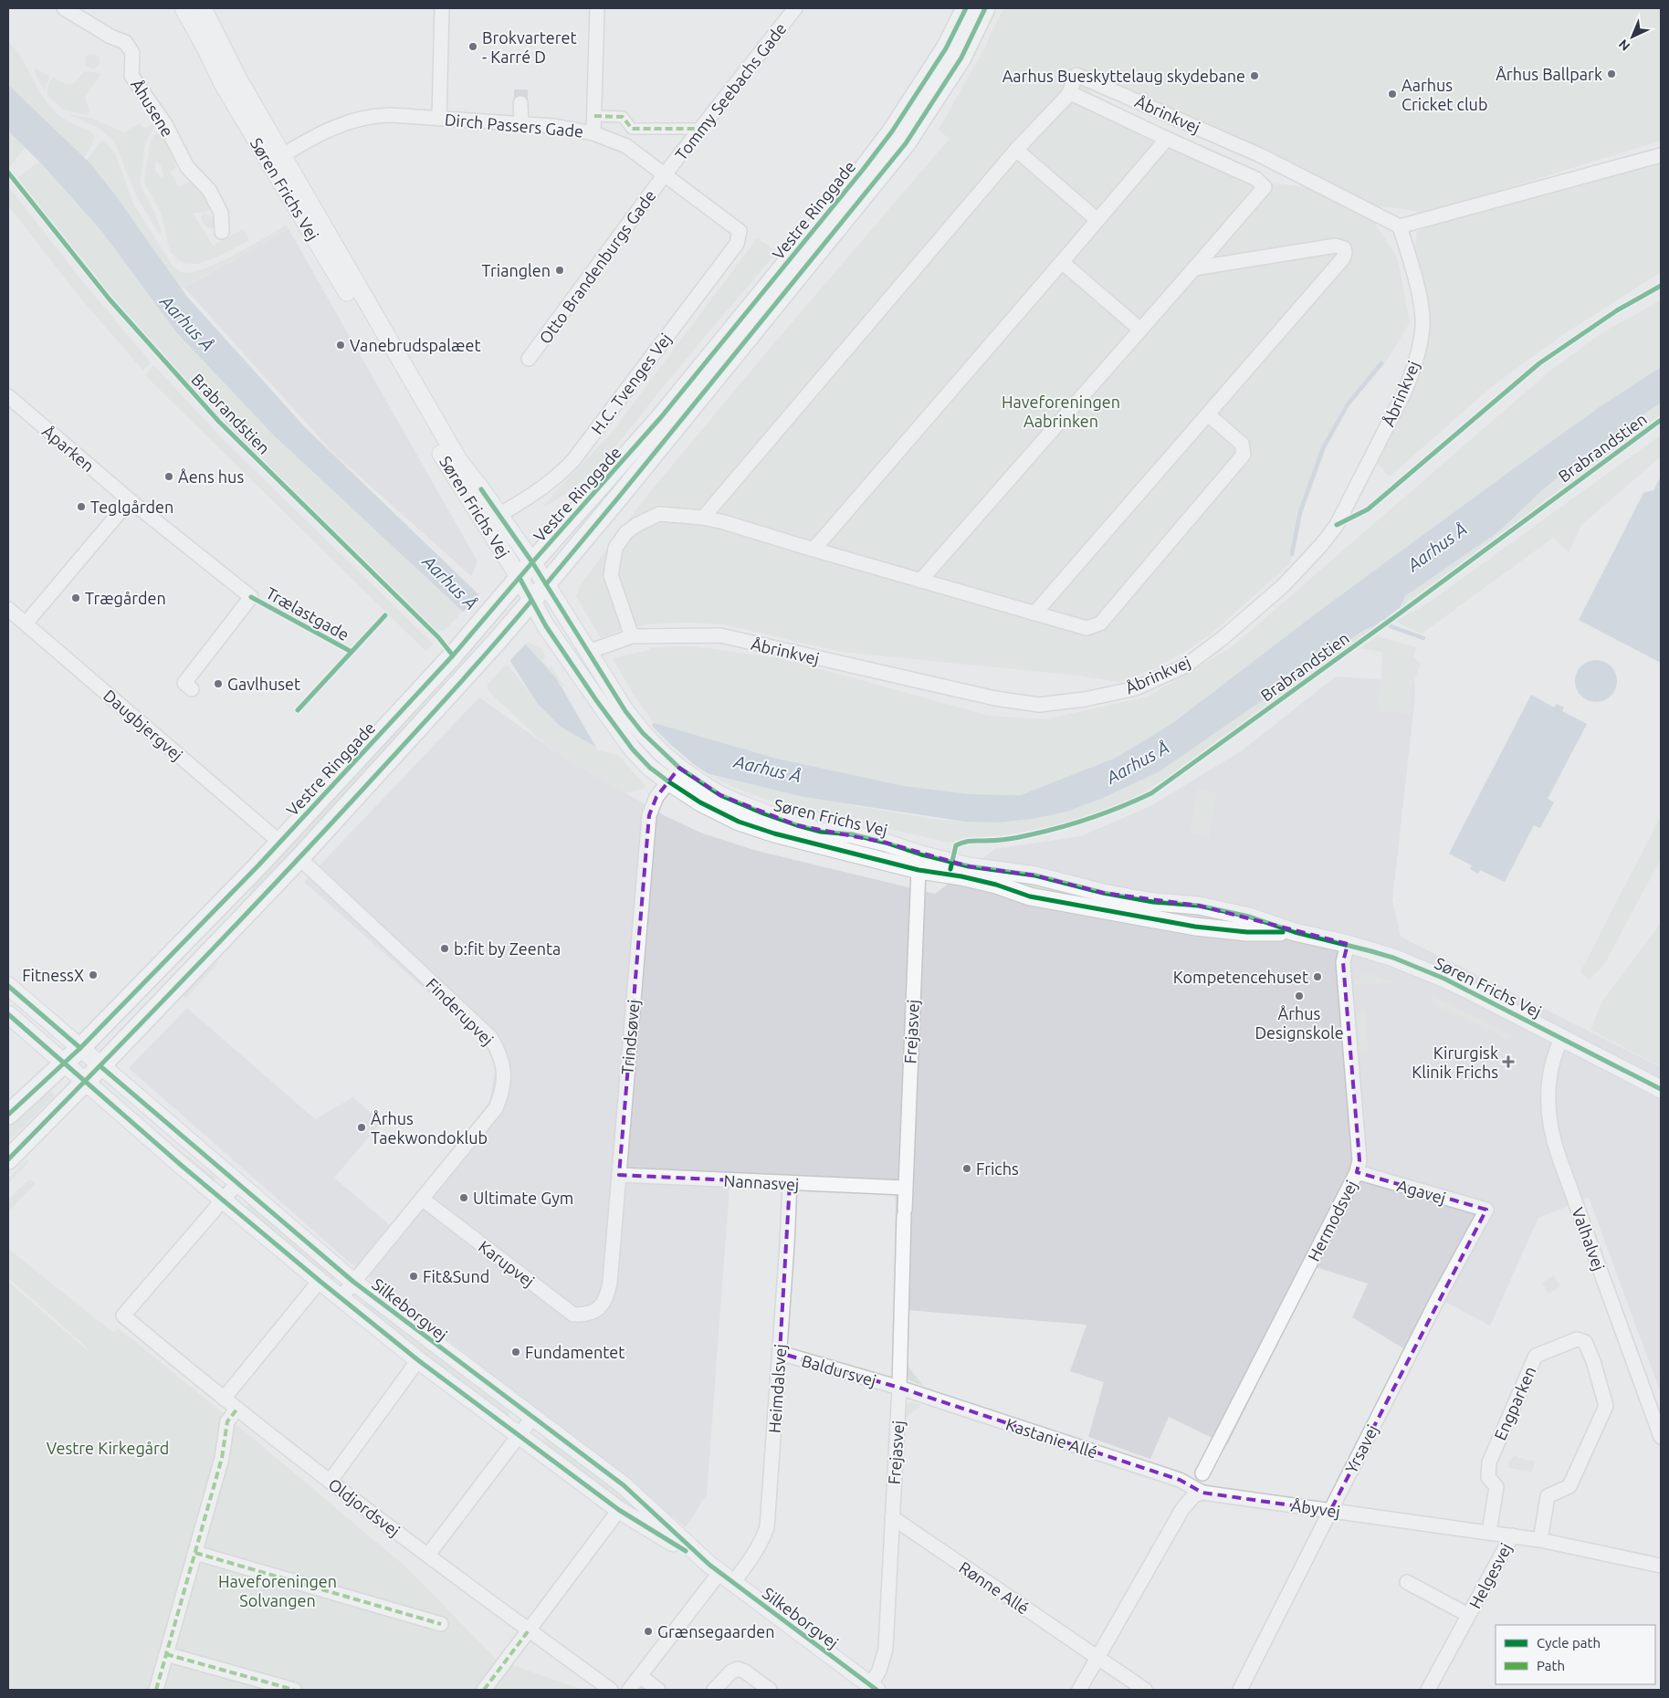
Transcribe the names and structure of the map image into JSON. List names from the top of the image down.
{
  "streets": {
    "main road": ["Vestre Ringgade"],
    "street": [
      "Tommy Seebachs Gade",
      "Åhusene",
      "Åbrinkvej",
      "Dirch Passers Gade",
      "Søren Frichs Vej",
      "Otto Brandenburgs Gade",
      "H.C. Tvenges Vej",
      "Åparken",
      "Trælastgade",
      "Daugbjergvej",
      "Finderupvej",
      "Frejasvej",
      "Trindsøvej",
      "Nannasvej",
      "Agavej",
      "Hermodsvej",
      "Valhalvej",
      "Karupvej",
      "Silkeborgvej",
      "Baldursvej",
      "Heimdalsvej",
      "Engparken",
      "Kastanie Allé",
      "Yrsavej",
      "Oldjordsvej",
      "Åbyvej",
      "Helgesvej",
      "Rønne Allé"
    ],
    "cycle path": ["Brabrandstien"]
  },
  "crossings": [
    ["Tommy Seebachs Gade", "Dirch Passers Gade"],
    ["Tommy Seebachs Gade", "Otto Brandenburgs Gade"],
    ["Åbrinkvej", "Søren Frichs Vej"],
    ["Dirch Passers Gade", "Søren Frichs Vej"],
    ["Dirch Passers Gade", "Otto Brandenburgs Gade"],
    ["Dirch Passers Gade", "H.C. Tvenges Vej"],
    ["Søren Frichs Vej", "Vestre Ringgade"],
    ["Søren Frichs Vej", "H.C. Tvenges Vej"],
    ["Søren Frichs Vej", "Frejasvej"],
    ["Søren Frichs Vej", "Trindsøvej"],
    ["Søren Frichs Vej", "Hermodsvej"],
    ["Søren Frichs Vej", "Valhalvej"],
    ["Vestre Ringgade", "Daugbjergvej"],
    ["Vestre Ringgade", "Finderupvej"],
    ["Vestre Ringgade", "Silkeborgvej"],
    ["Åparken", "Trælastgade"],
    ["Finderupvej", "Karupvej"],
    ["Finderupvej", "Silkeborgvej"],
    ["Frejasvej", "Nannasvej"],
    ["Frejasvej", "Silkeborgvej"],
    ["Frejasvej", "Baldursvej"],
    ["Frejasvej", "Kastanie Allé"],
    ["Frejasvej", "Rønne Allé"],
    ["Trindsøvej", "Nannasvej"],
    ["Trindsøvej", "Karupvej"],
    ["Nannasvej", "Heimdalsvej"],
    ["Agavej", "Hermodsvej"],
    ["Agavej", "Yrsavej"],
    ["Silkeborgvej", "Heimdalsvej"],
    ["Silkeborgvej", "Oldjordsvej"],
    ["Baldursvej", "Heimdalsvej"],
    ["Baldursvej", "Kastanie Allé"],
    ["Engparken", "Åbyvej"],
    ["Kastanie Allé", "Åbyvej"],
    ["Yrsavej", "Åbyvej"],
    ["Åbyvej", "Helgesvej"]
  ],
  "water": ["Aarhus Å"],
  "parks": ["Haveforeningen Aabrinken", "Vestre Kirkegård", "Haveforeningen Solvangen"],
  "places": {
    "other": [
      "Brokvarteret - Karré D",
      "Århus Ballpark",
      "Aarhus Bueskyttelaug skydebane",
      "Aarhus Cricket club",
      "Trianglen",
      "Vanebrudspalæet",
      "Åens hus",
      "Teglgården",
      "Trægården",
      "Gavlhuset",
      "b:fit by Zeenta",
      "FitnessX",
      "Kompetencehuset",
      "Århus Designskole",
      "Århus Taekwondoklub",
      "Frichs",
      "Ultimate Gym",
      "Fit&Sund",
      "Fundamentet",
      "Grænsegaarden"
    ],
    "health": ["Kirurgisk Klinik Frichs"]
  },
  "legend": ["Cycle path", "Path"],
  "north": "bottom left"
}
